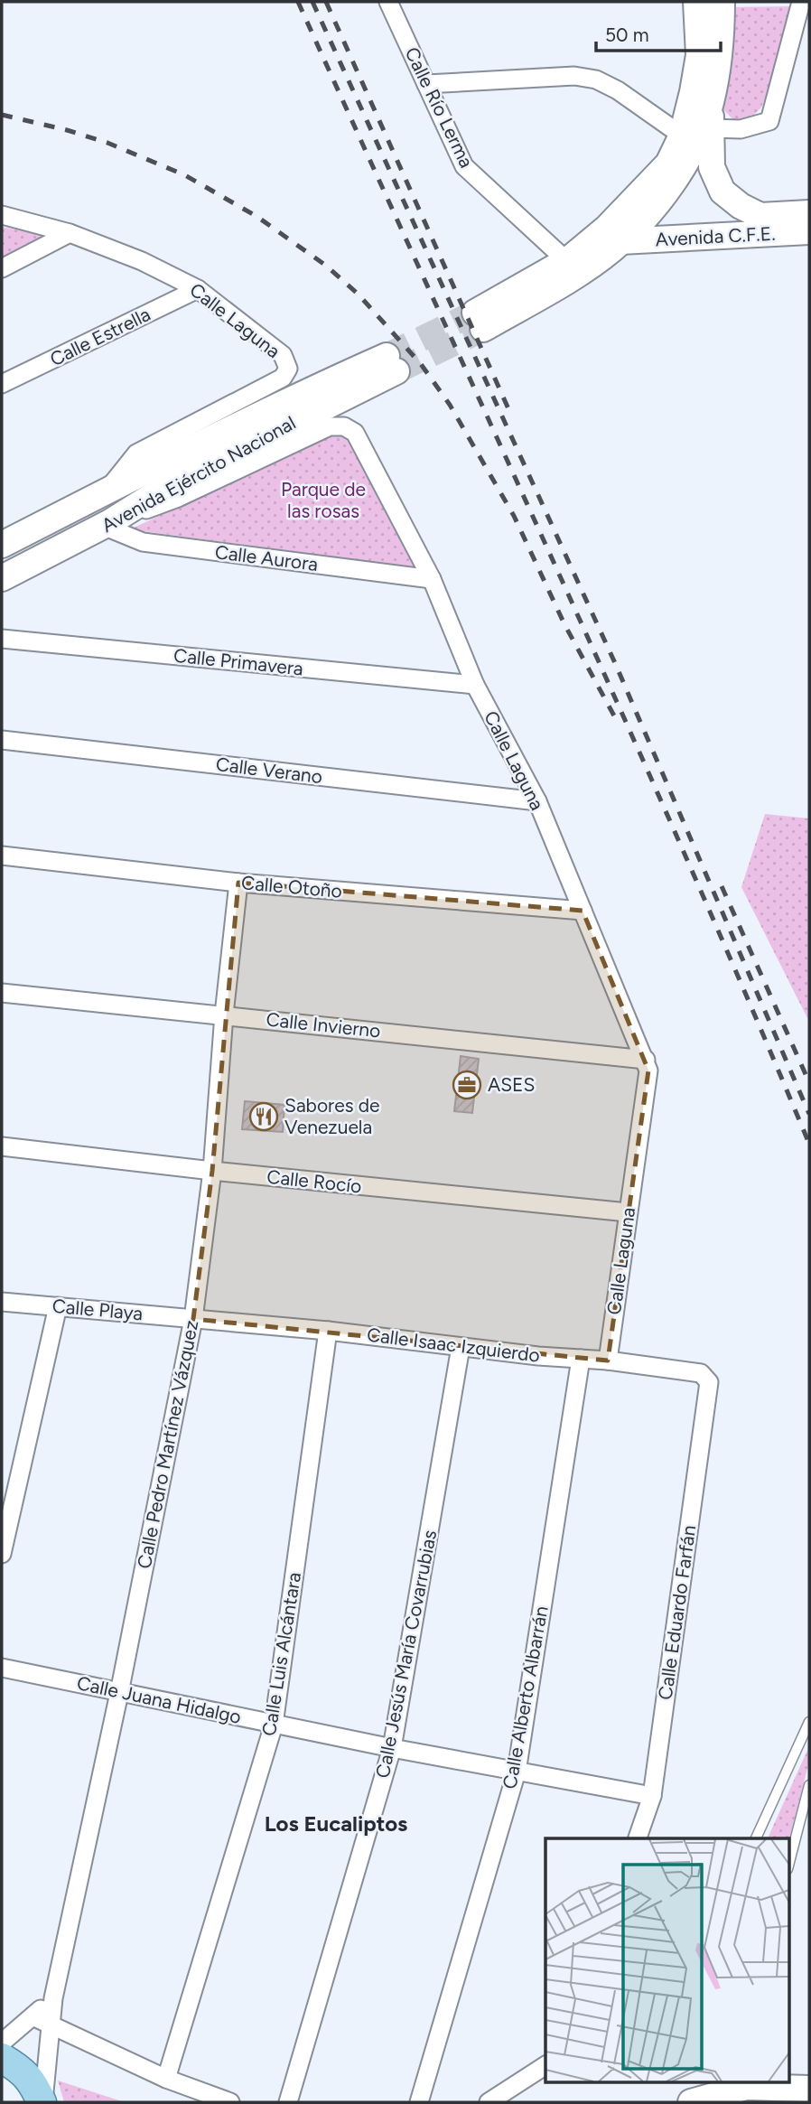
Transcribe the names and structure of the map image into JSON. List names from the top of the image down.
{
  "streets": {
    "main road": ["Avenida C.F.E.", "Avenida Ejército Nacional"],
    "street": [
      "Calle Río Lerma",
      "Calle Laguna",
      "Calle Estrella",
      "Calle Aurora",
      "Calle Primavera",
      "Calle Verano",
      "Calle Otoño",
      "Calle Invierno",
      "Calle Rocío",
      "Calle Playa",
      "Calle Isaac Izquierdo",
      "Calle Pedro Martínez Vázquez",
      "Calle Eduardo Farfán",
      "Calle Luis Alcántara",
      "Calle Jesús María Covarrubias",
      "Calle Alberto Albarrán",
      "Calle Juana Hidalgo"
    ]
  },
  "crossings": [
    ["Calle Laguna", "Calle Estrella"],
    ["Calle Laguna", "Avenida Ejército Nacional"],
    ["Calle Laguna", "Calle Aurora"],
    ["Calle Laguna", "Calle Primavera"],
    ["Calle Laguna", "Calle Verano"],
    ["Calle Laguna", "Calle Otoño"],
    ["Calle Laguna", "Calle Invierno"],
    ["Calle Laguna", "Calle Rocío"],
    ["Calle Laguna", "Calle Isaac Izquierdo"],
    ["Avenida Ejército Nacional", "Calle Aurora"],
    ["Calle Otoño", "Calle Pedro Martínez Vázquez"],
    ["Calle Invierno", "Calle Pedro Martínez Vázquez"],
    ["Calle Rocío", "Calle Pedro Martínez Vázquez"],
    ["Calle Playa", "Calle Isaac Izquierdo"],
    ["Calle Playa", "Calle Pedro Martínez Vázquez"],
    ["Calle Isaac Izquierdo", "Calle Pedro Martínez Vázquez"],
    ["Calle Isaac Izquierdo", "Calle Eduardo Farfán"],
    ["Calle Isaac Izquierdo", "Calle Luis Alcántara"],
    ["Calle Isaac Izquierdo", "Calle Jesús María Covarrubias"],
    ["Calle Isaac Izquierdo", "Calle Alberto Albarrán"],
    ["Calle Pedro Martínez Vázquez", "Calle Juana Hidalgo"],
    ["Calle Eduardo Farfán", "Calle Juana Hidalgo"],
    ["Calle Luis Alcántara", "Calle Juana Hidalgo"],
    ["Calle Jesús María Covarrubias", "Calle Juana Hidalgo"],
    ["Calle Alberto Albarrán", "Calle Juana Hidalgo"]
  ],
  "districts": ["Los Eucaliptos"],
  "parks": ["Parque de las rosas"],
  "places": {
    "office": ["ASES"],
    "restaurant": ["Sabores de Venezuela"]
  },
  "scale_bar": "50 m"
}
